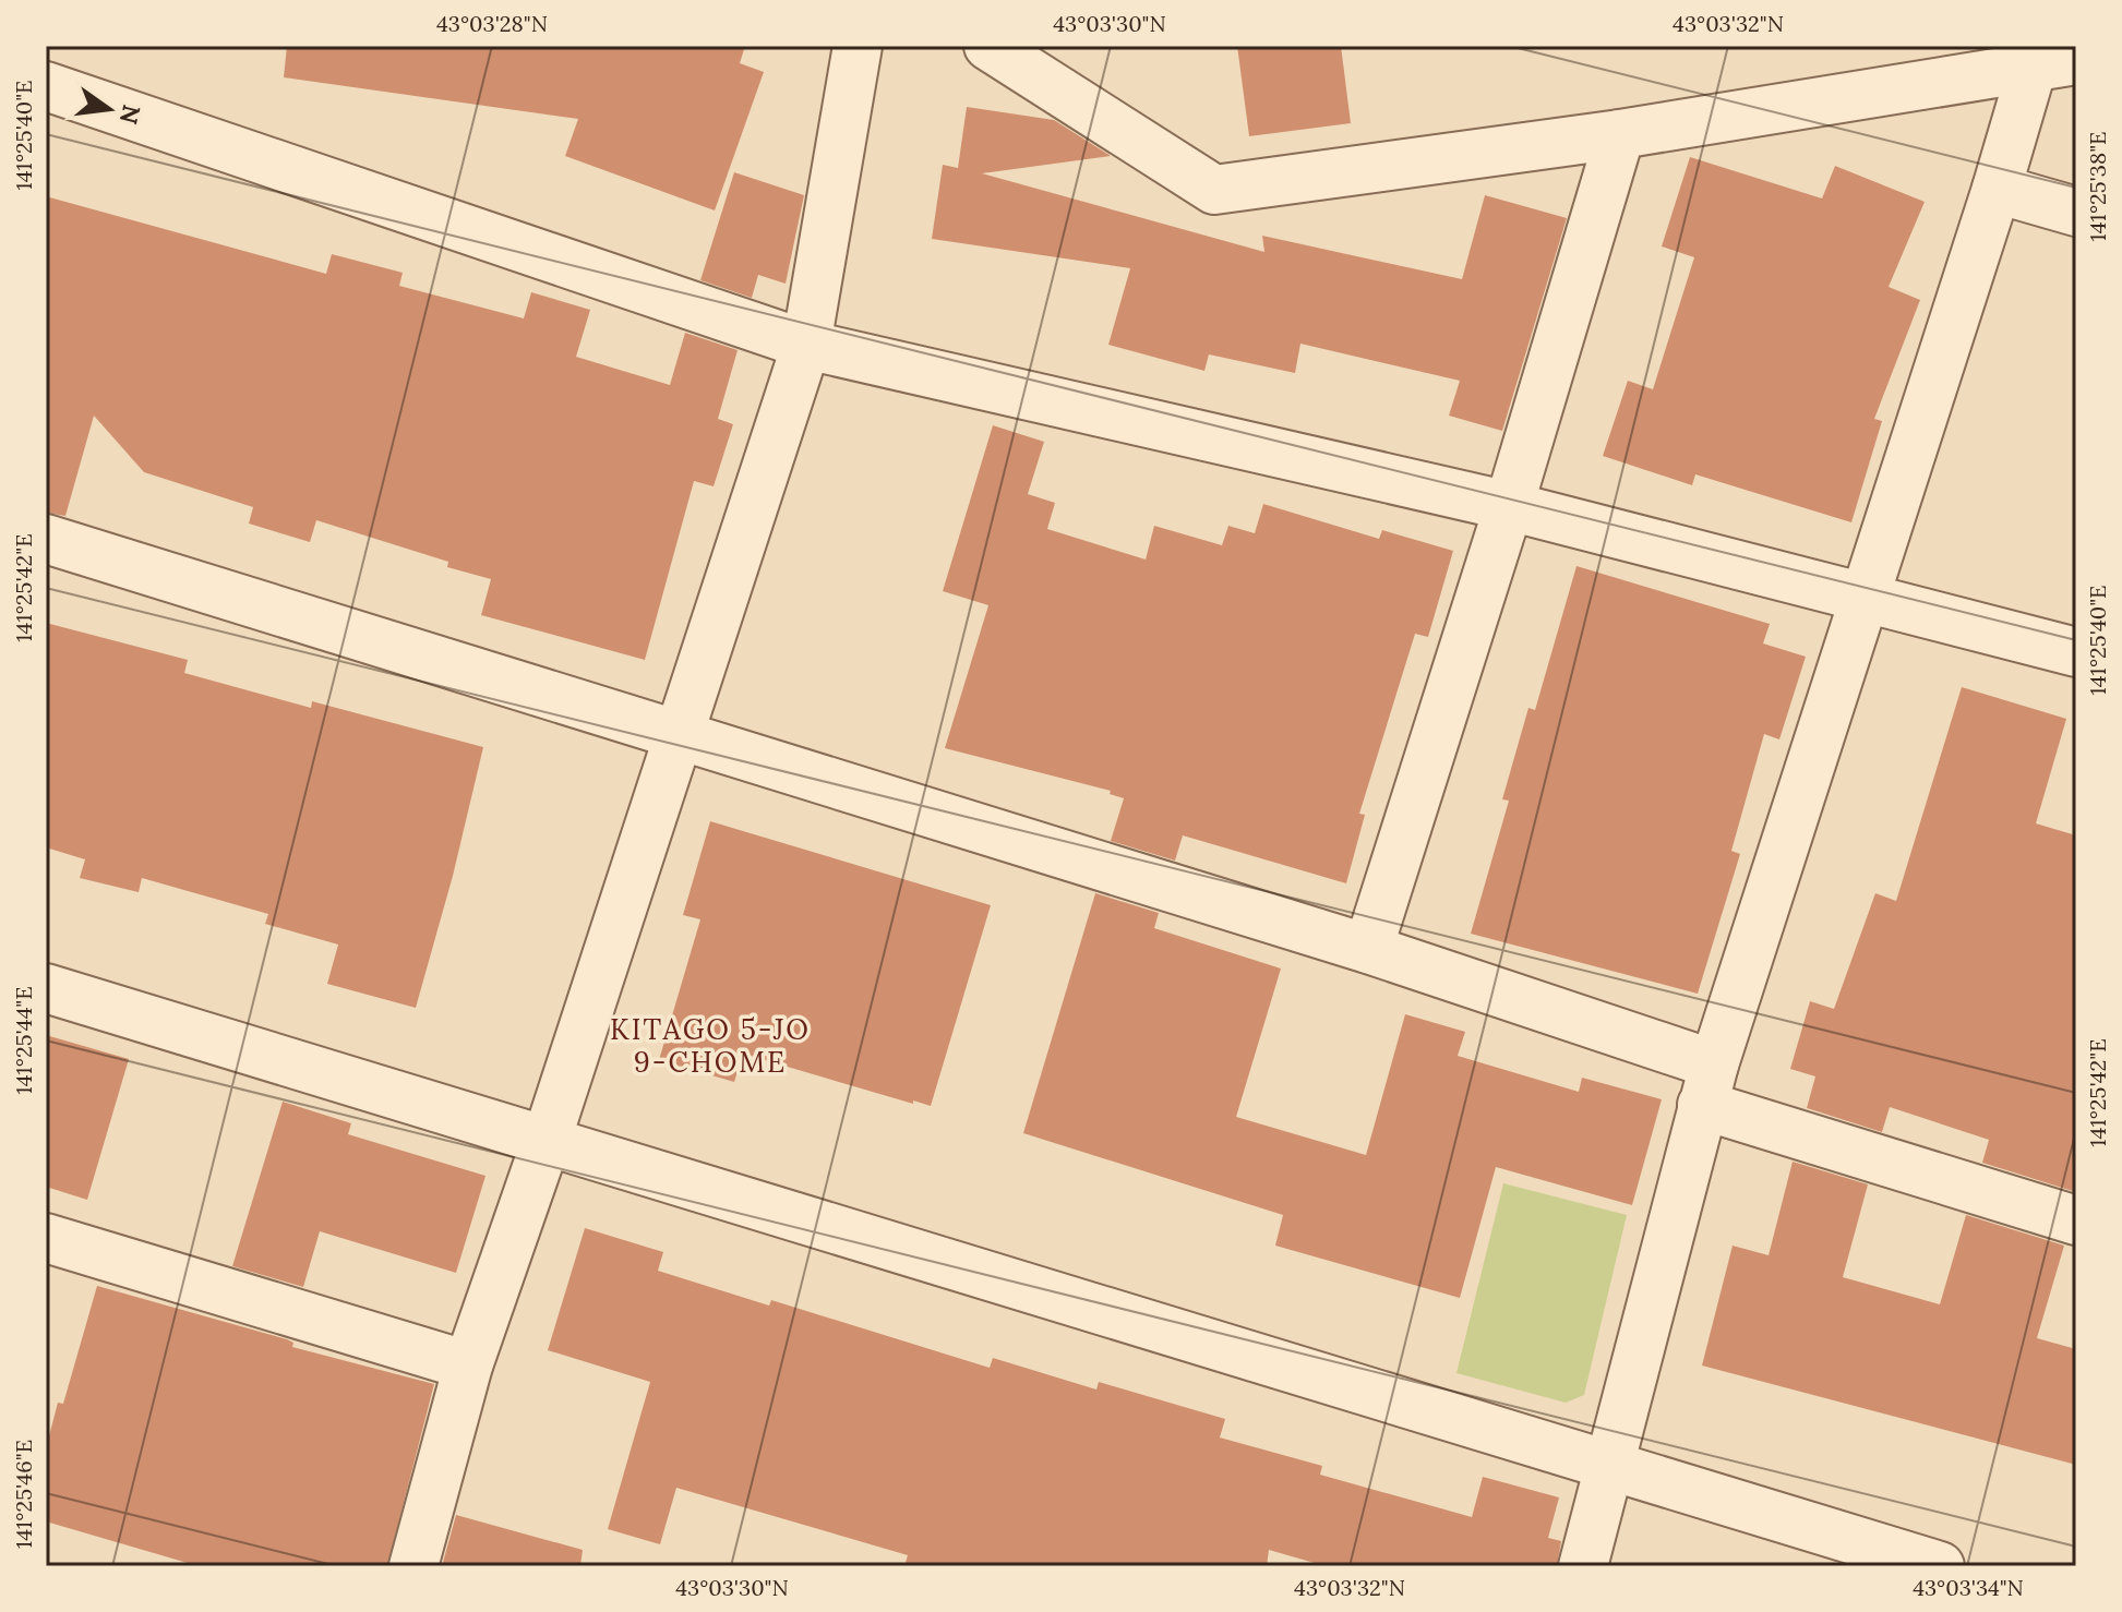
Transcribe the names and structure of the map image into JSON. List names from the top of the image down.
{
  "districts": ["KITAGO 5-JO 9-CHOME"],
  "north": "right",
  "coordinates": [
    "43°03'28\"N",
    "43°03'30\"N",
    "43°03'32\"N",
    "141°25'40\"E",
    "141°25'38\"E",
    "141°25'42\"E",
    "141°25'44\"E",
    "141°25'46\"E",
    "43°03'34\"N"
  ]
}
